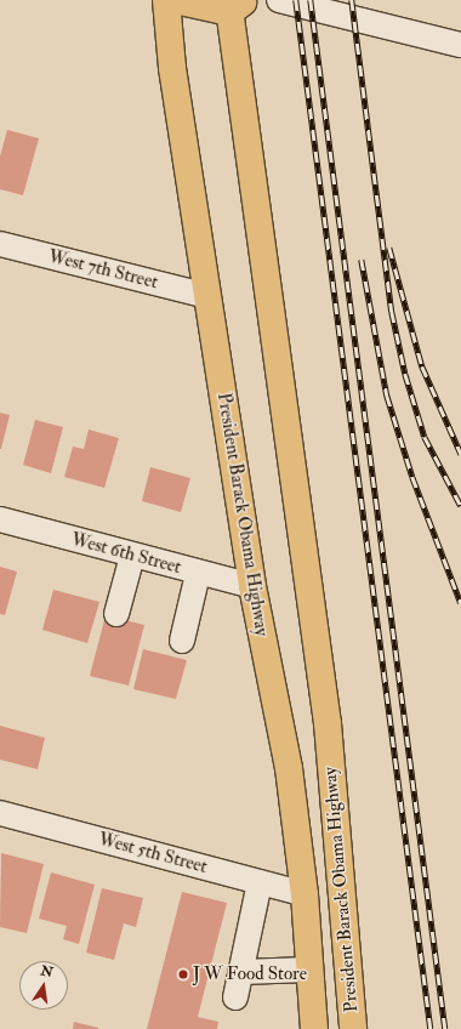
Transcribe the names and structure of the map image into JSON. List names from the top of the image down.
{
  "streets": {
    "main road": ["President Barack Obama Highway"],
    "street": ["West 7th Street", "West 6th Street", "West 5th Street"]
  },
  "crossings": [
    ["West 7th Street", "President Barack Obama Highway"],
    ["President Barack Obama Highway", "West 6th Street"],
    ["President Barack Obama Highway", "West 5th Street"]
  ],
  "places": ["J W Food Store"],
  "north": "top"
}
